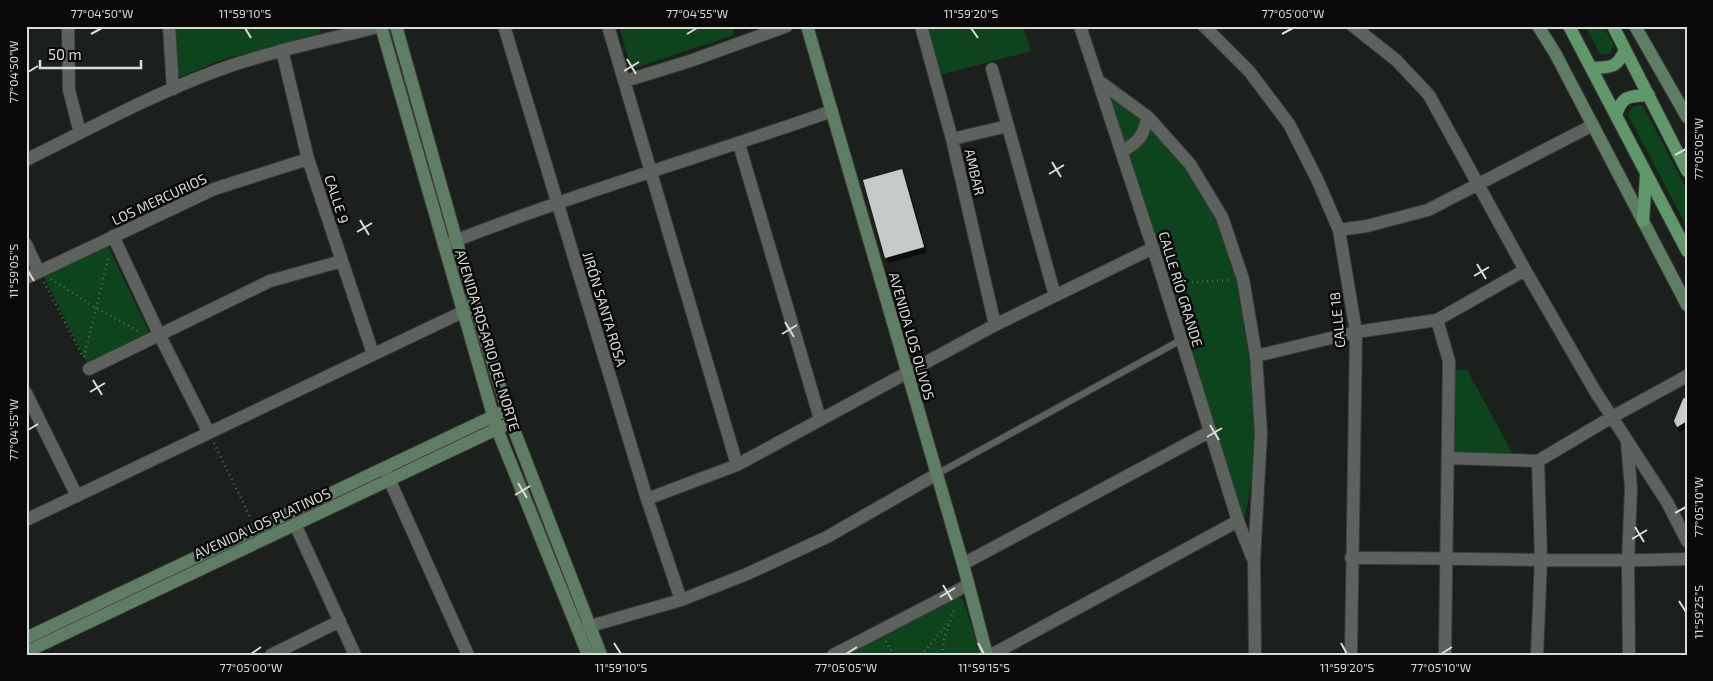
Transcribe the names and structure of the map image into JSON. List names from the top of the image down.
{
  "streets": {
    "street": [
      "AMBAR",
      "LOS MERCURIOS",
      "CALLE 9",
      "CALLE RÍO GRANDE",
      "JIRÓN SANTA ROSA",
      "CALLE 18",
      "AVENIDA LOS OLIVOS",
      "AVENIDA ROSARIO DEL NORTE",
      "AVENIDA LOS PLATINOS"
    ]
  },
  "crossings": [
    ["LOS MERCURIOS", "CALLE 9"],
    ["AVENIDA ROSARIO DEL NORTE", "AVENIDA LOS PLATINOS"]
  ],
  "scale_bar": "50 m",
  "coordinates": [
    "77°04'50\"W",
    "11°59'10\"S",
    "77°04'55\"W",
    "11°59'20\"S",
    "77°05'00\"W",
    "77°05'05\"W",
    "11°59'05\"S",
    "77°05'10\"W",
    "11°59'25\"S",
    "11°59'15\"S"
  ]
}
